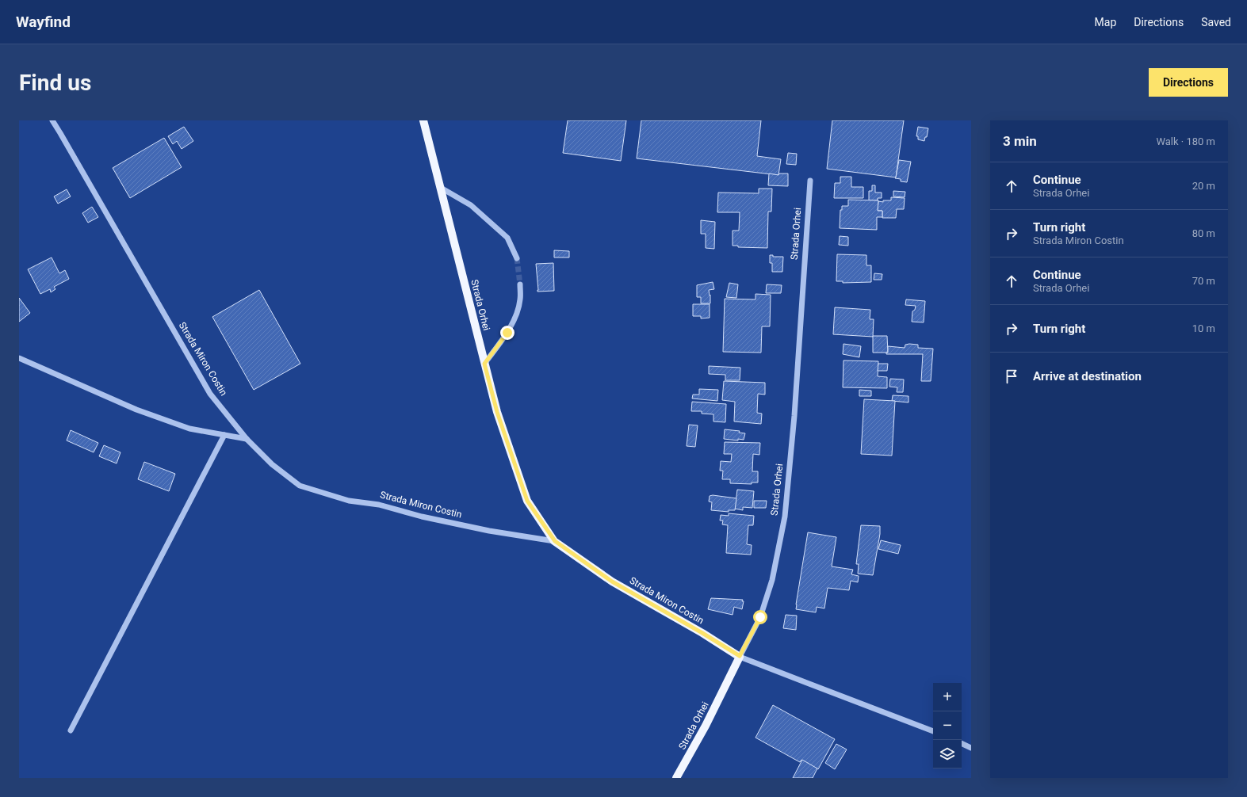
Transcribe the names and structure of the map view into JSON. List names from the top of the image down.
{
  "streets": {
    "main road": ["Strada Orhei", "Strada Miron Costin"]
  },
  "crossings": [
    ["Strada Orhei", "Strada Miron Costin"]
  ],
  "page": {
    "header": "Wayfind",
    "nav": ["Map", "Directions", "Saved"],
    "buttons": "Directions",
    "title": "Find us",
    "heading": ["3 min", "Walk · 180 m"],
    "list": [
      ["Continue", "Strada Orhei", "20 m"],
      ["Turn right", "Strada Miron Costin", "80 m"],
      ["Continue", "Strada Orhei", "70 m"],
      ["Turn right", "10 m"],
      "Arrive at destination"
    ],
    "map_buttons": ["+", "−"]
  }
}
